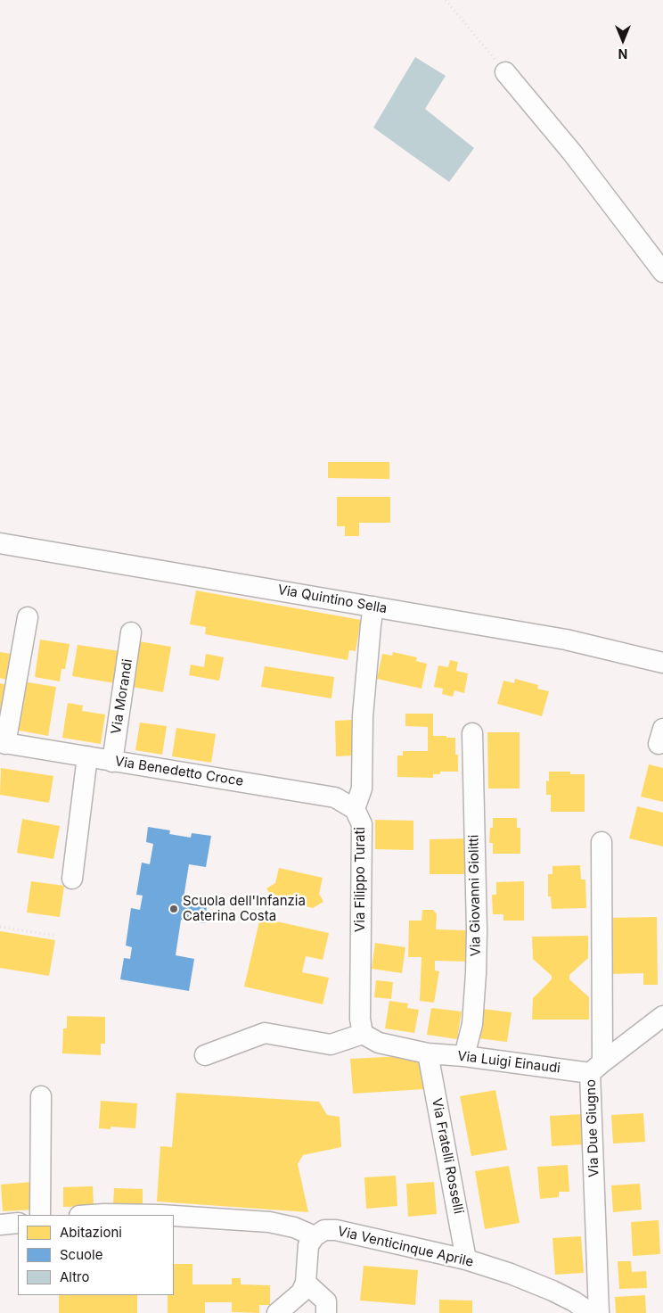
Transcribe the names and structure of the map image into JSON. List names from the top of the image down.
{
  "streets": {
    "street": [
      "Via Quintino Sella",
      "Via Morandi",
      "Via Benedetto Croce",
      "Via Filippo Turati",
      "Via Giovanni Giolitti",
      "Via Luigi Einaudi",
      "Via Due Giugno",
      "Via Fratelli Rosselli",
      "Via Venticinque Aprile"
    ]
  },
  "crossings": [
    ["Via Quintino Sella", "Via Filippo Turati"],
    ["Via Morandi", "Via Benedetto Croce"],
    ["Via Benedetto Croce", "Via Filippo Turati"],
    ["Via Giovanni Giolitti", "Via Luigi Einaudi"],
    ["Via Luigi Einaudi", "Via Due Giugno"],
    ["Via Luigi Einaudi", "Via Fratelli Rosselli"],
    ["Via Fratelli Rosselli", "Via Venticinque Aprile"]
  ],
  "places": ["Scuola dell'Infanzia Caterina Costa"],
  "legend": ["Abitazioni", "Scuole", "Altro"],
  "north": "bottom"
}
